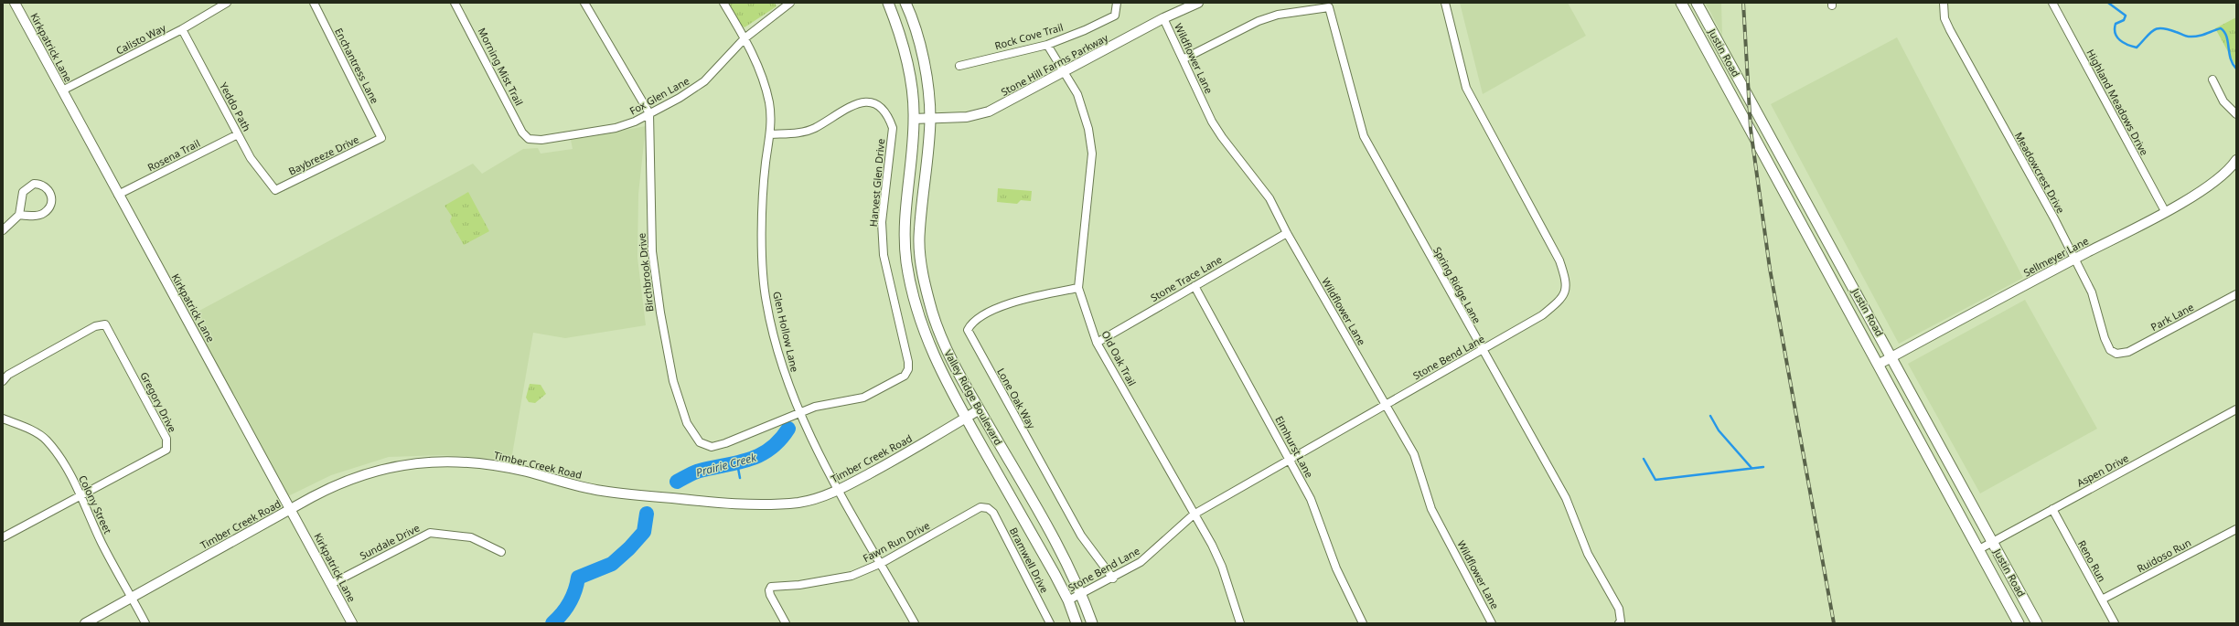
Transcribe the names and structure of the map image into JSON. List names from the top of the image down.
{
  "streets": {
    "main road": ["Justin Road", "Valley Ridge Boulevard"],
    "street": [
      "Rock Cove Trail",
      "Calisto Way",
      "Kirkpatrick Lane",
      "Wildflower Lane",
      "Stone Hill Farms Parkway",
      "Enchantress Lane",
      "Morning Mist Trail",
      "Fox Glen Lane",
      "Highland Meadows Drive",
      "Yeddo Path",
      "Rosena Trail",
      "Baybreeze Drive",
      "Meadowcrest Drive",
      "Harvest Glen Drive",
      "Sellmeyer Lane",
      "Birchbrook Drive",
      "Stone Trace Lane",
      "Spring Ridge Lane",
      "Park Lane",
      "Glen Hollow Lane",
      "Stone Bend Lane",
      "Old Oak Trail",
      "Lone Oak Way",
      "Gregory Drive",
      "Elmhurst Lane",
      "Timber Creek Road",
      "Aspen Drive",
      "Colony Street",
      "Sundale Drive",
      "Fawn Run Drive",
      "Ruidoso Run",
      "Bramwell Drive",
      "Reno Run"
    ]
  },
  "crossings": [
    ["Rock Cove Trail", "Old Oak Trail"],
    ["Calisto Way", "Kirkpatrick Lane"],
    ["Calisto Way", "Yeddo Path"],
    ["Kirkpatrick Lane", "Rosena Trail"],
    ["Kirkpatrick Lane", "Timber Creek Road"],
    ["Kirkpatrick Lane", "Sundale Drive"],
    ["Justin Road", "Sellmeyer Lane"],
    ["Justin Road", "Aspen Drive"],
    ["Wildflower Lane", "Stone Hill Farms Parkway"],
    ["Wildflower Lane", "Stone Trace Lane"],
    ["Wildflower Lane", "Spring Ridge Lane"],
    ["Wildflower Lane", "Stone Bend Lane"],
    ["Stone Hill Farms Parkway", "Old Oak Trail"],
    ["Stone Hill Farms Parkway", "Valley Ridge Boulevard"],
    ["Enchantress Lane", "Baybreeze Drive"],
    ["Morning Mist Trail", "Fox Glen Lane"],
    ["Fox Glen Lane", "Birchbrook Drive"],
    ["Fox Glen Lane", "Glen Hollow Lane"],
    ["Highland Meadows Drive", "Sellmeyer Lane"],
    ["Yeddo Path", "Rosena Trail"],
    ["Yeddo Path", "Baybreeze Drive"],
    ["Meadowcrest Drive", "Sellmeyer Lane"],
    ["Meadowcrest Drive", "Park Lane"],
    ["Harvest Glen Drive", "Birchbrook Drive"],
    ["Harvest Glen Drive", "Glen Hollow Lane"],
    ["Birchbrook Drive", "Glen Hollow Lane"],
    ["Stone Trace Lane", "Old Oak Trail"],
    ["Stone Trace Lane", "Elmhurst Lane"],
    ["Spring Ridge Lane", "Stone Bend Lane"],
    ["Glen Hollow Lane", "Timber Creek Road"],
    ["Glen Hollow Lane", "Fawn Run Drive"],
    ["Stone Bend Lane", "Old Oak Trail"],
    ["Stone Bend Lane", "Valley Ridge Boulevard"],
    ["Stone Bend Lane", "Lone Oak Way"],
    ["Stone Bend Lane", "Elmhurst Lane"],
    ["Old Oak Trail", "Lone Oak Way"],
    ["Valley Ridge Boulevard", "Timber Creek Road"],
    ["Gregory Drive", "Colony Street"],
    ["Timber Creek Road", "Colony Street"],
    ["Aspen Drive", "Reno Run"],
    ["Fawn Run Drive", "Bramwell Drive"],
    ["Ruidoso Run", "Reno Run"]
  ],
  "water": ["Prairie Creek"]
}
